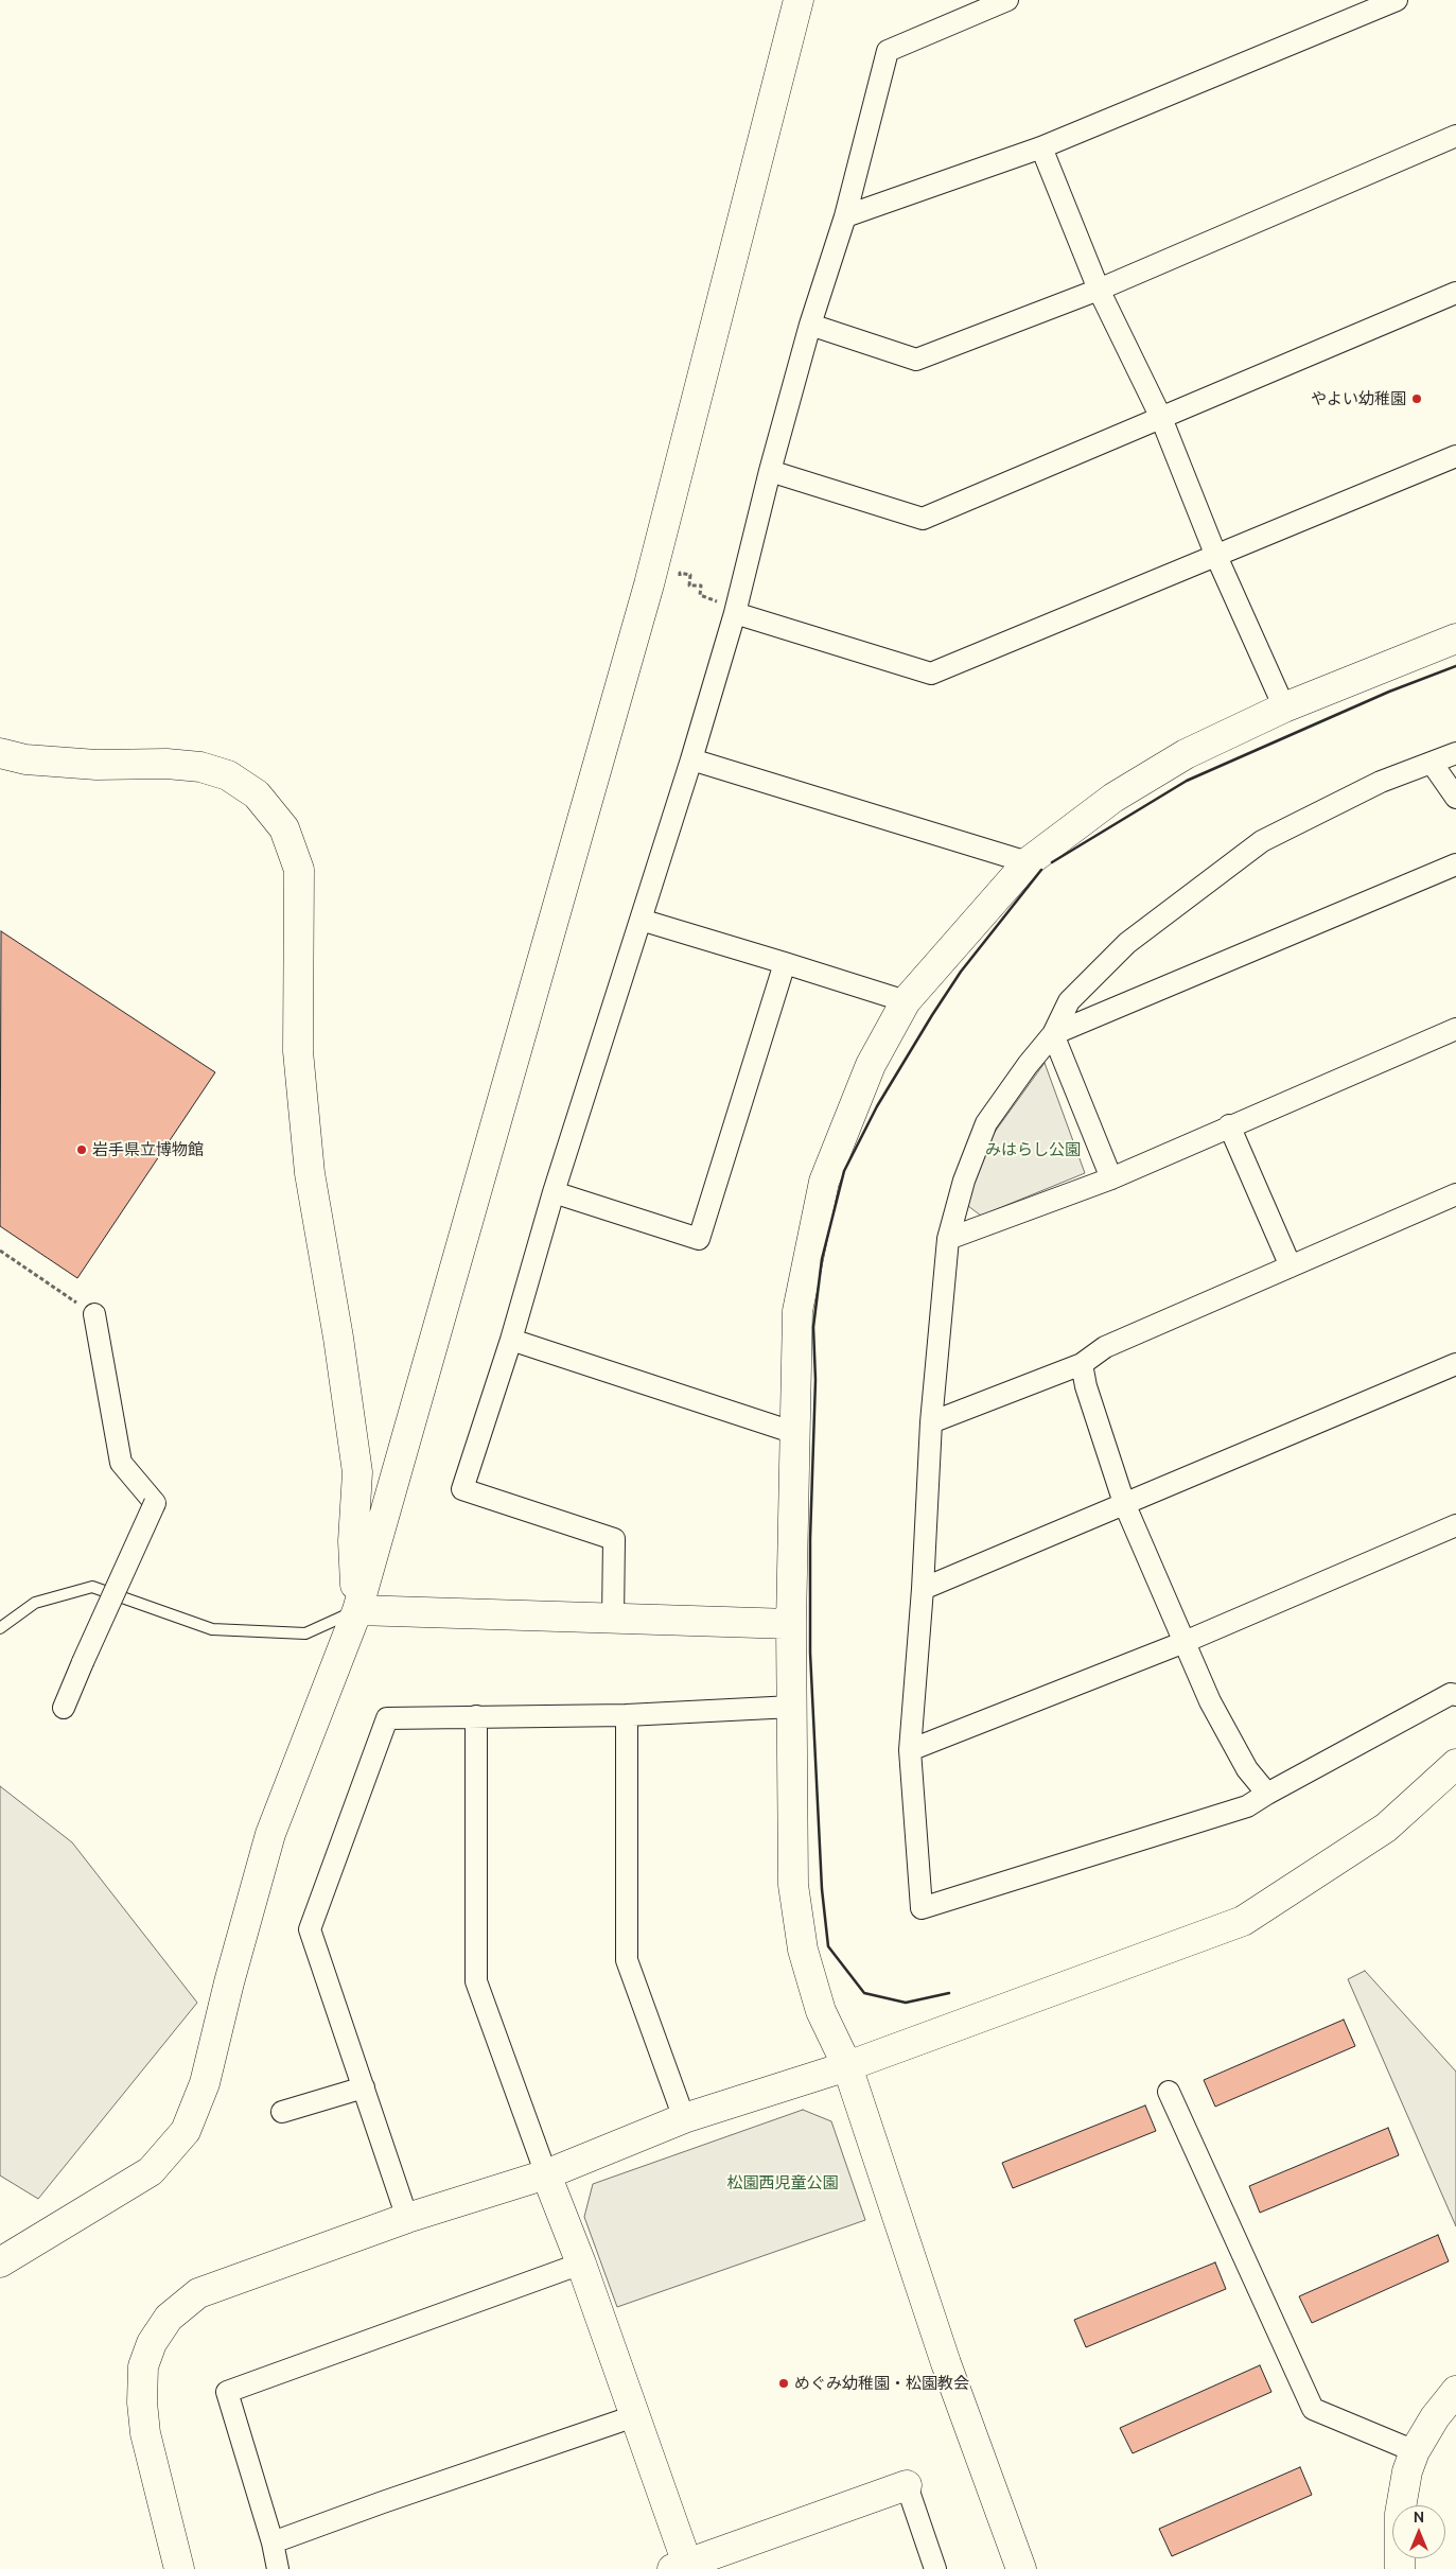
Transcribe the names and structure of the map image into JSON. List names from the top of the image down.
{
  "parks": ["みはらし公園", "松園西児童公園"],
  "places": ["やよい幼稚園", "岩手県立博物館", "めぐみ幼稚園・松園教会"],
  "north": "top"
}
